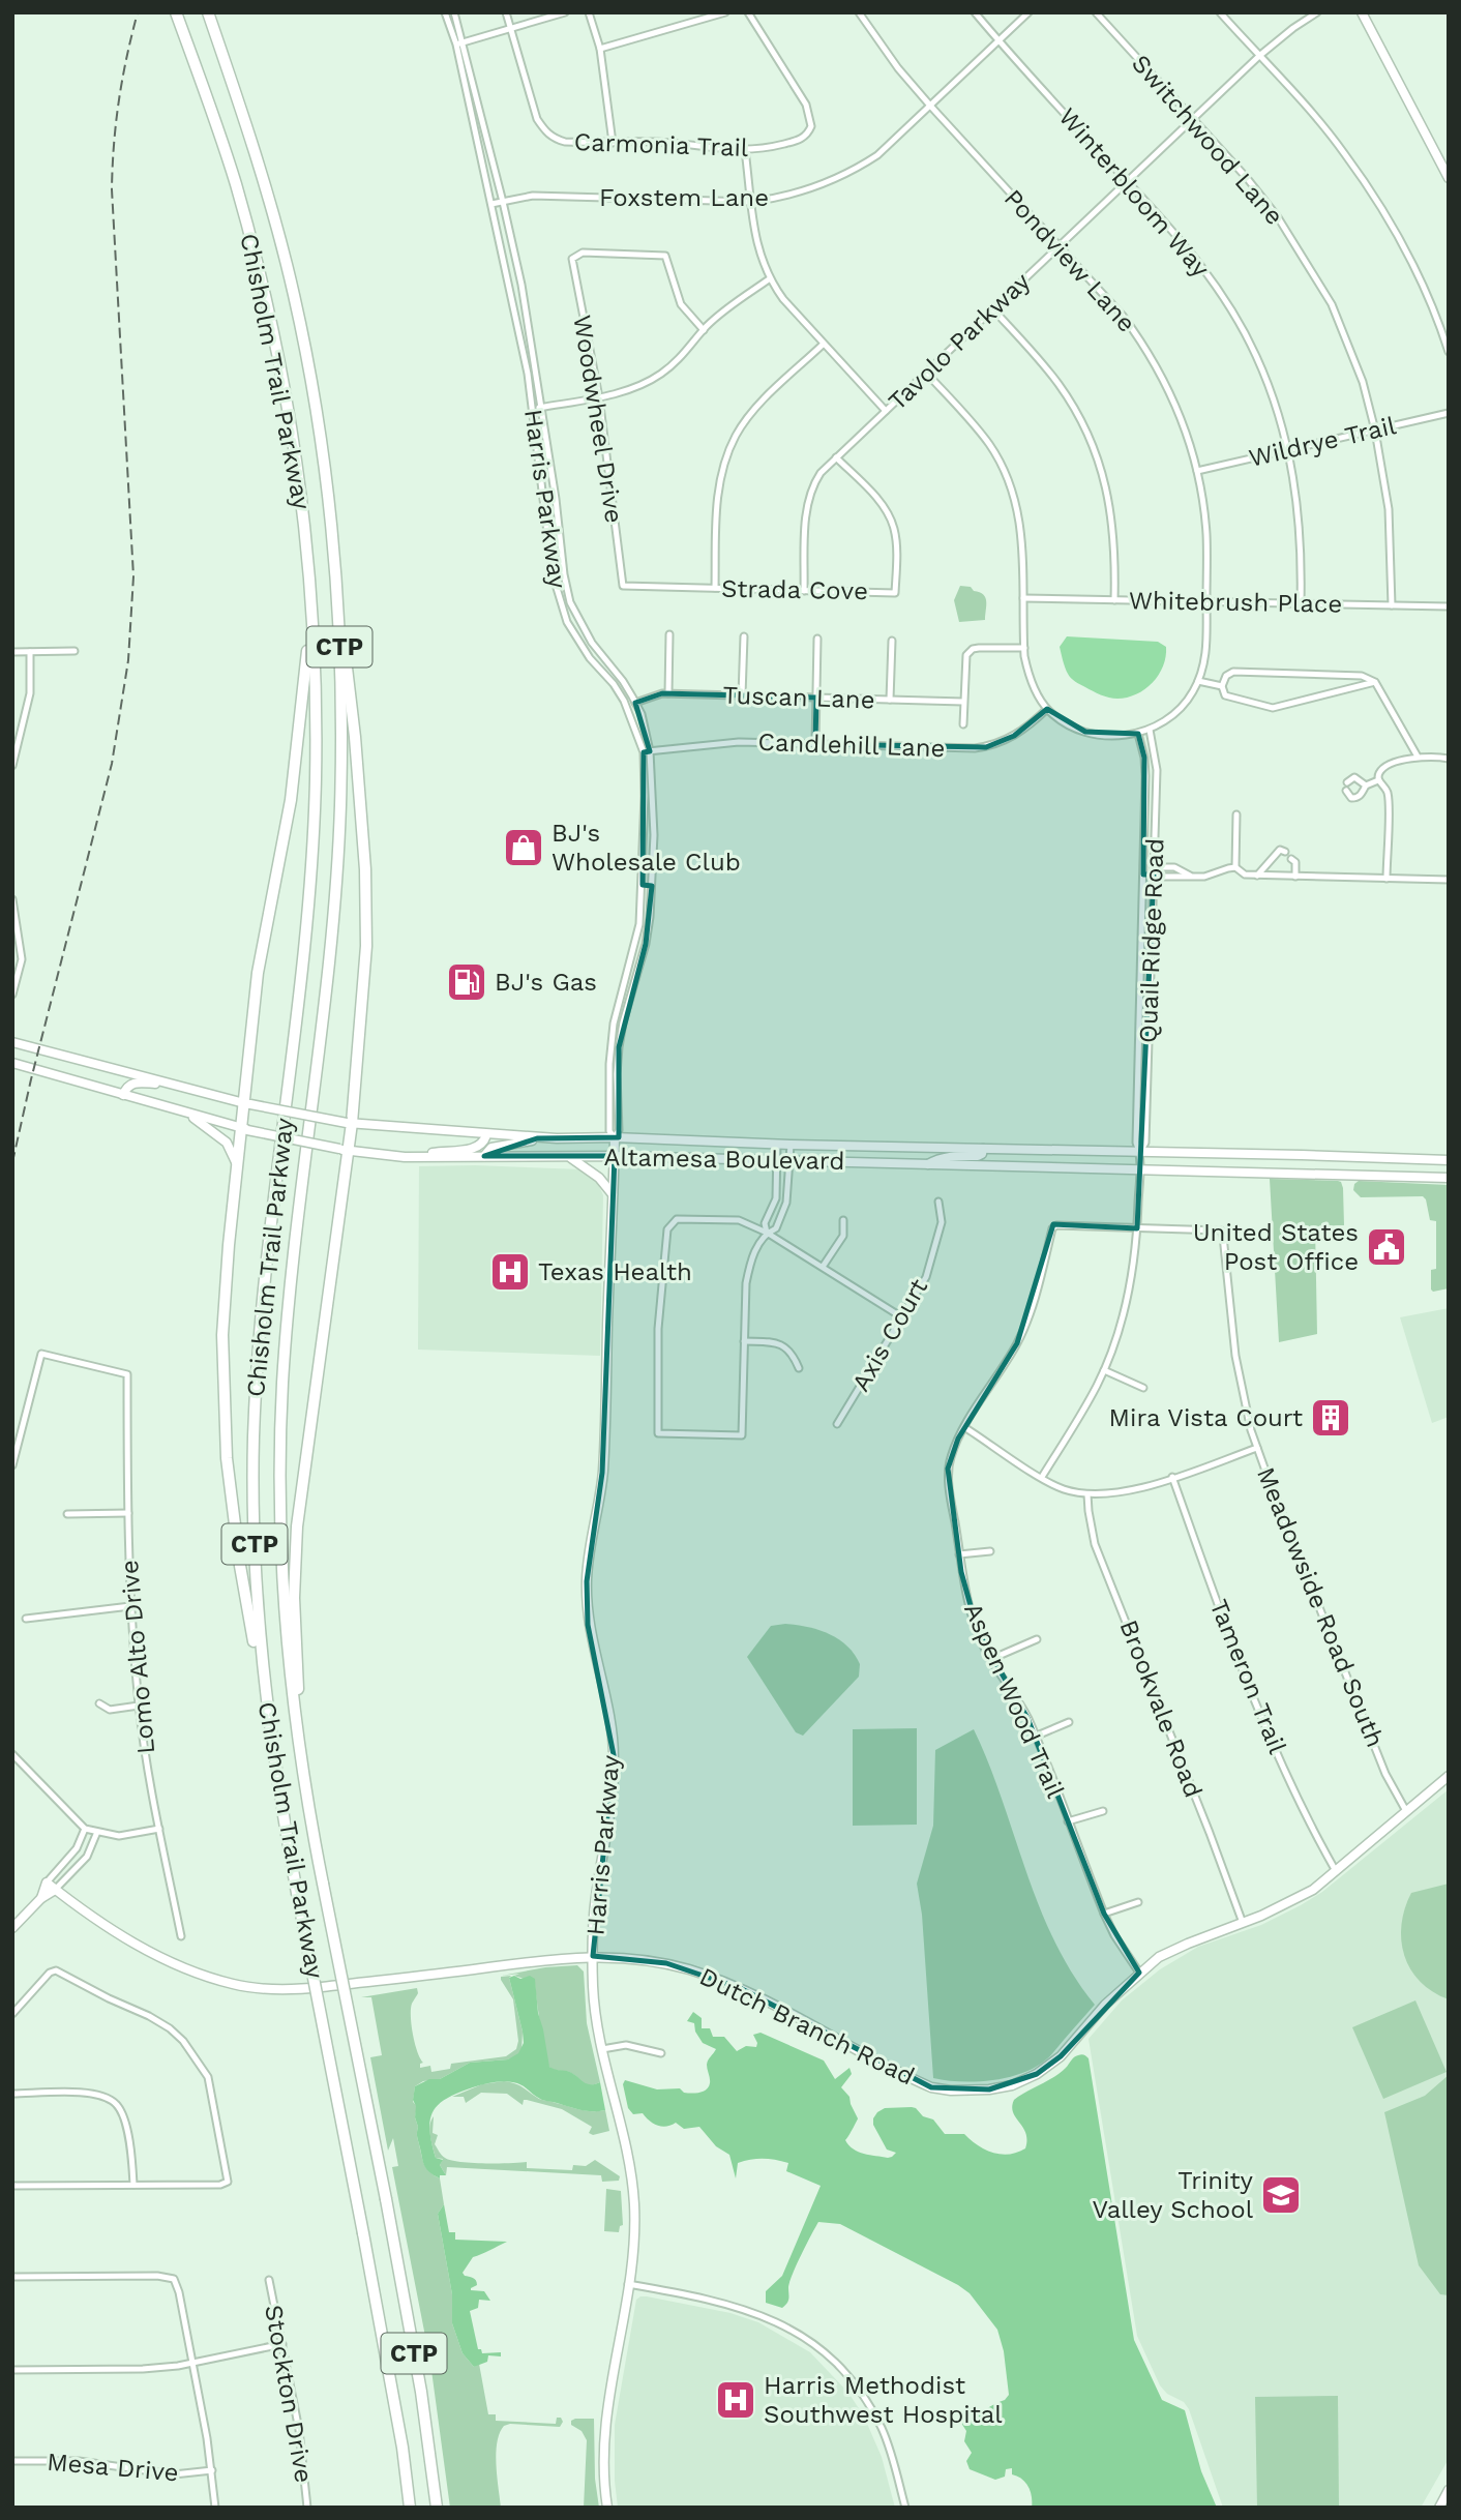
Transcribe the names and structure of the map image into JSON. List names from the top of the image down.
{
  "streets": {
    "highway": ["Chisholm Trail Parkway", "CTP"],
    "main road": ["Harris Parkway", "Altamesa Boulevard", "Dutch Branch Road"],
    "street": [
      "Switchwood Lane",
      "Carmonia Trail",
      "Winterbloom Way",
      "Foxstem Lane",
      "Pondview Lane",
      "Tavolo Parkway",
      "Woodwheel Drive",
      "Wildrye Trail",
      "Strada Cove",
      "Whitebrush Place",
      "Tuscan Lane",
      "Candlehill Lane",
      "Quail Ridge Road",
      "Axis Court",
      "Meadowside Road South",
      "Lomo Alto Drive",
      "Tameron Trail",
      "Aspen Wood Trail",
      "Brookvale Road",
      "Stockton Drive",
      "Mesa Drive"
    ]
  },
  "crossings": [
    ["Switchwood Lane", "Tavolo Parkway"],
    ["Switchwood Lane", "Wildrye Trail"],
    ["Switchwood Lane", "Whitebrush Place"],
    ["Winterbloom Way", "Foxstem Lane"],
    ["Winterbloom Way", "Tavolo Parkway"],
    ["Winterbloom Way", "Wildrye Trail"],
    ["Winterbloom Way", "Whitebrush Place"],
    ["Foxstem Lane", "Pondview Lane"],
    ["Foxstem Lane", "Harris Parkway"],
    ["Pondview Lane", "Tavolo Parkway"],
    ["Pondview Lane", "Wildrye Trail"],
    ["Pondview Lane", "Whitebrush Place"],
    ["Pondview Lane", "Candlehill Lane"],
    ["Pondview Lane", "Quail Ridge Road"],
    ["Tavolo Parkway", "Strada Cove"],
    ["Woodwheel Drive", "Strada Cove"],
    ["Harris Parkway", "Tuscan Lane"],
    ["Harris Parkway", "Candlehill Lane"],
    ["Harris Parkway", "Altamesa Boulevard"],
    ["Harris Parkway", "Dutch Branch Road"],
    ["Quail Ridge Road", "Altamesa Boulevard"],
    ["Quail Ridge Road", "Meadowside Road South"],
    ["Quail Ridge Road", "Aspen Wood Trail"],
    ["Meadowside Road South", "Aspen Wood Trail"],
    ["Meadowside Road South", "Dutch Branch Road"],
    ["Tameron Trail", "Dutch Branch Road"],
    ["Aspen Wood Trail", "Dutch Branch Road"],
    ["Brookvale Road", "Dutch Branch Road"]
  ],
  "places": {
    "shop": ["BJ's Wholesale Club"],
    "fuel station": ["BJ's Gas"],
    "public building": ["United States Post Office"],
    "hospital": ["Texas Health", "Harris Methodist Southwest Hospital"],
    "building": ["Mira Vista Court"],
    "school or university": ["Trinity Valley School"]
  }
}
